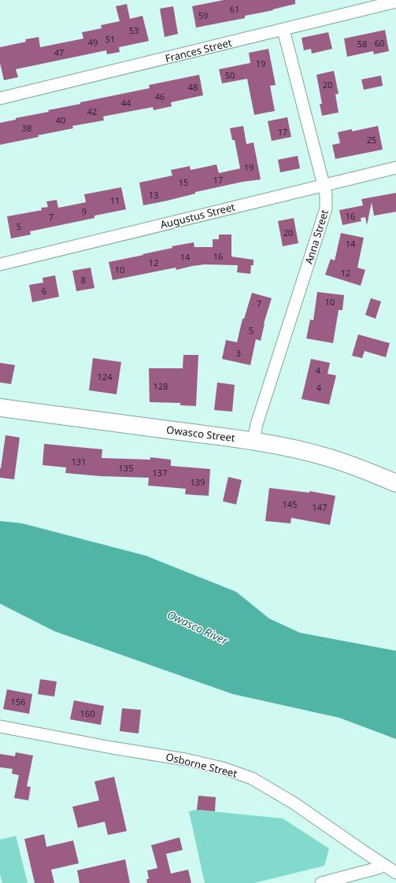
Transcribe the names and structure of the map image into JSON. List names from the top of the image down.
{
  "streets": {
    "main road": ["Owasco Street"],
    "street": [
      "Frances Street",
      "Augustus Street",
      "Anna Street",
      "Osborne Street"
    ]
  },
  "crossings": [
    ["Frances Street", "Anna Street"],
    ["Augustus Street", "Anna Street"],
    ["Anna Street", "Owasco Street"]
  ],
  "water": ["Owasco River"],
  "house_numbers": [
    "61",
    "59",
    "53",
    "51",
    "49",
    "60",
    "58",
    "47",
    "19",
    "50",
    "20",
    "48",
    "46",
    "44",
    "42",
    "40",
    "38",
    "17",
    "25",
    "19",
    "17",
    "15",
    "13",
    "11",
    "9",
    "16",
    "7",
    "5",
    "20",
    "14",
    "16",
    "14",
    "12",
    "10",
    "12",
    "8",
    "6",
    "10",
    "7",
    "5",
    "3",
    "4",
    "124",
    "128",
    "4",
    "131",
    "135",
    "137",
    "139",
    "145",
    "147",
    "156",
    "160"
  ]
}
